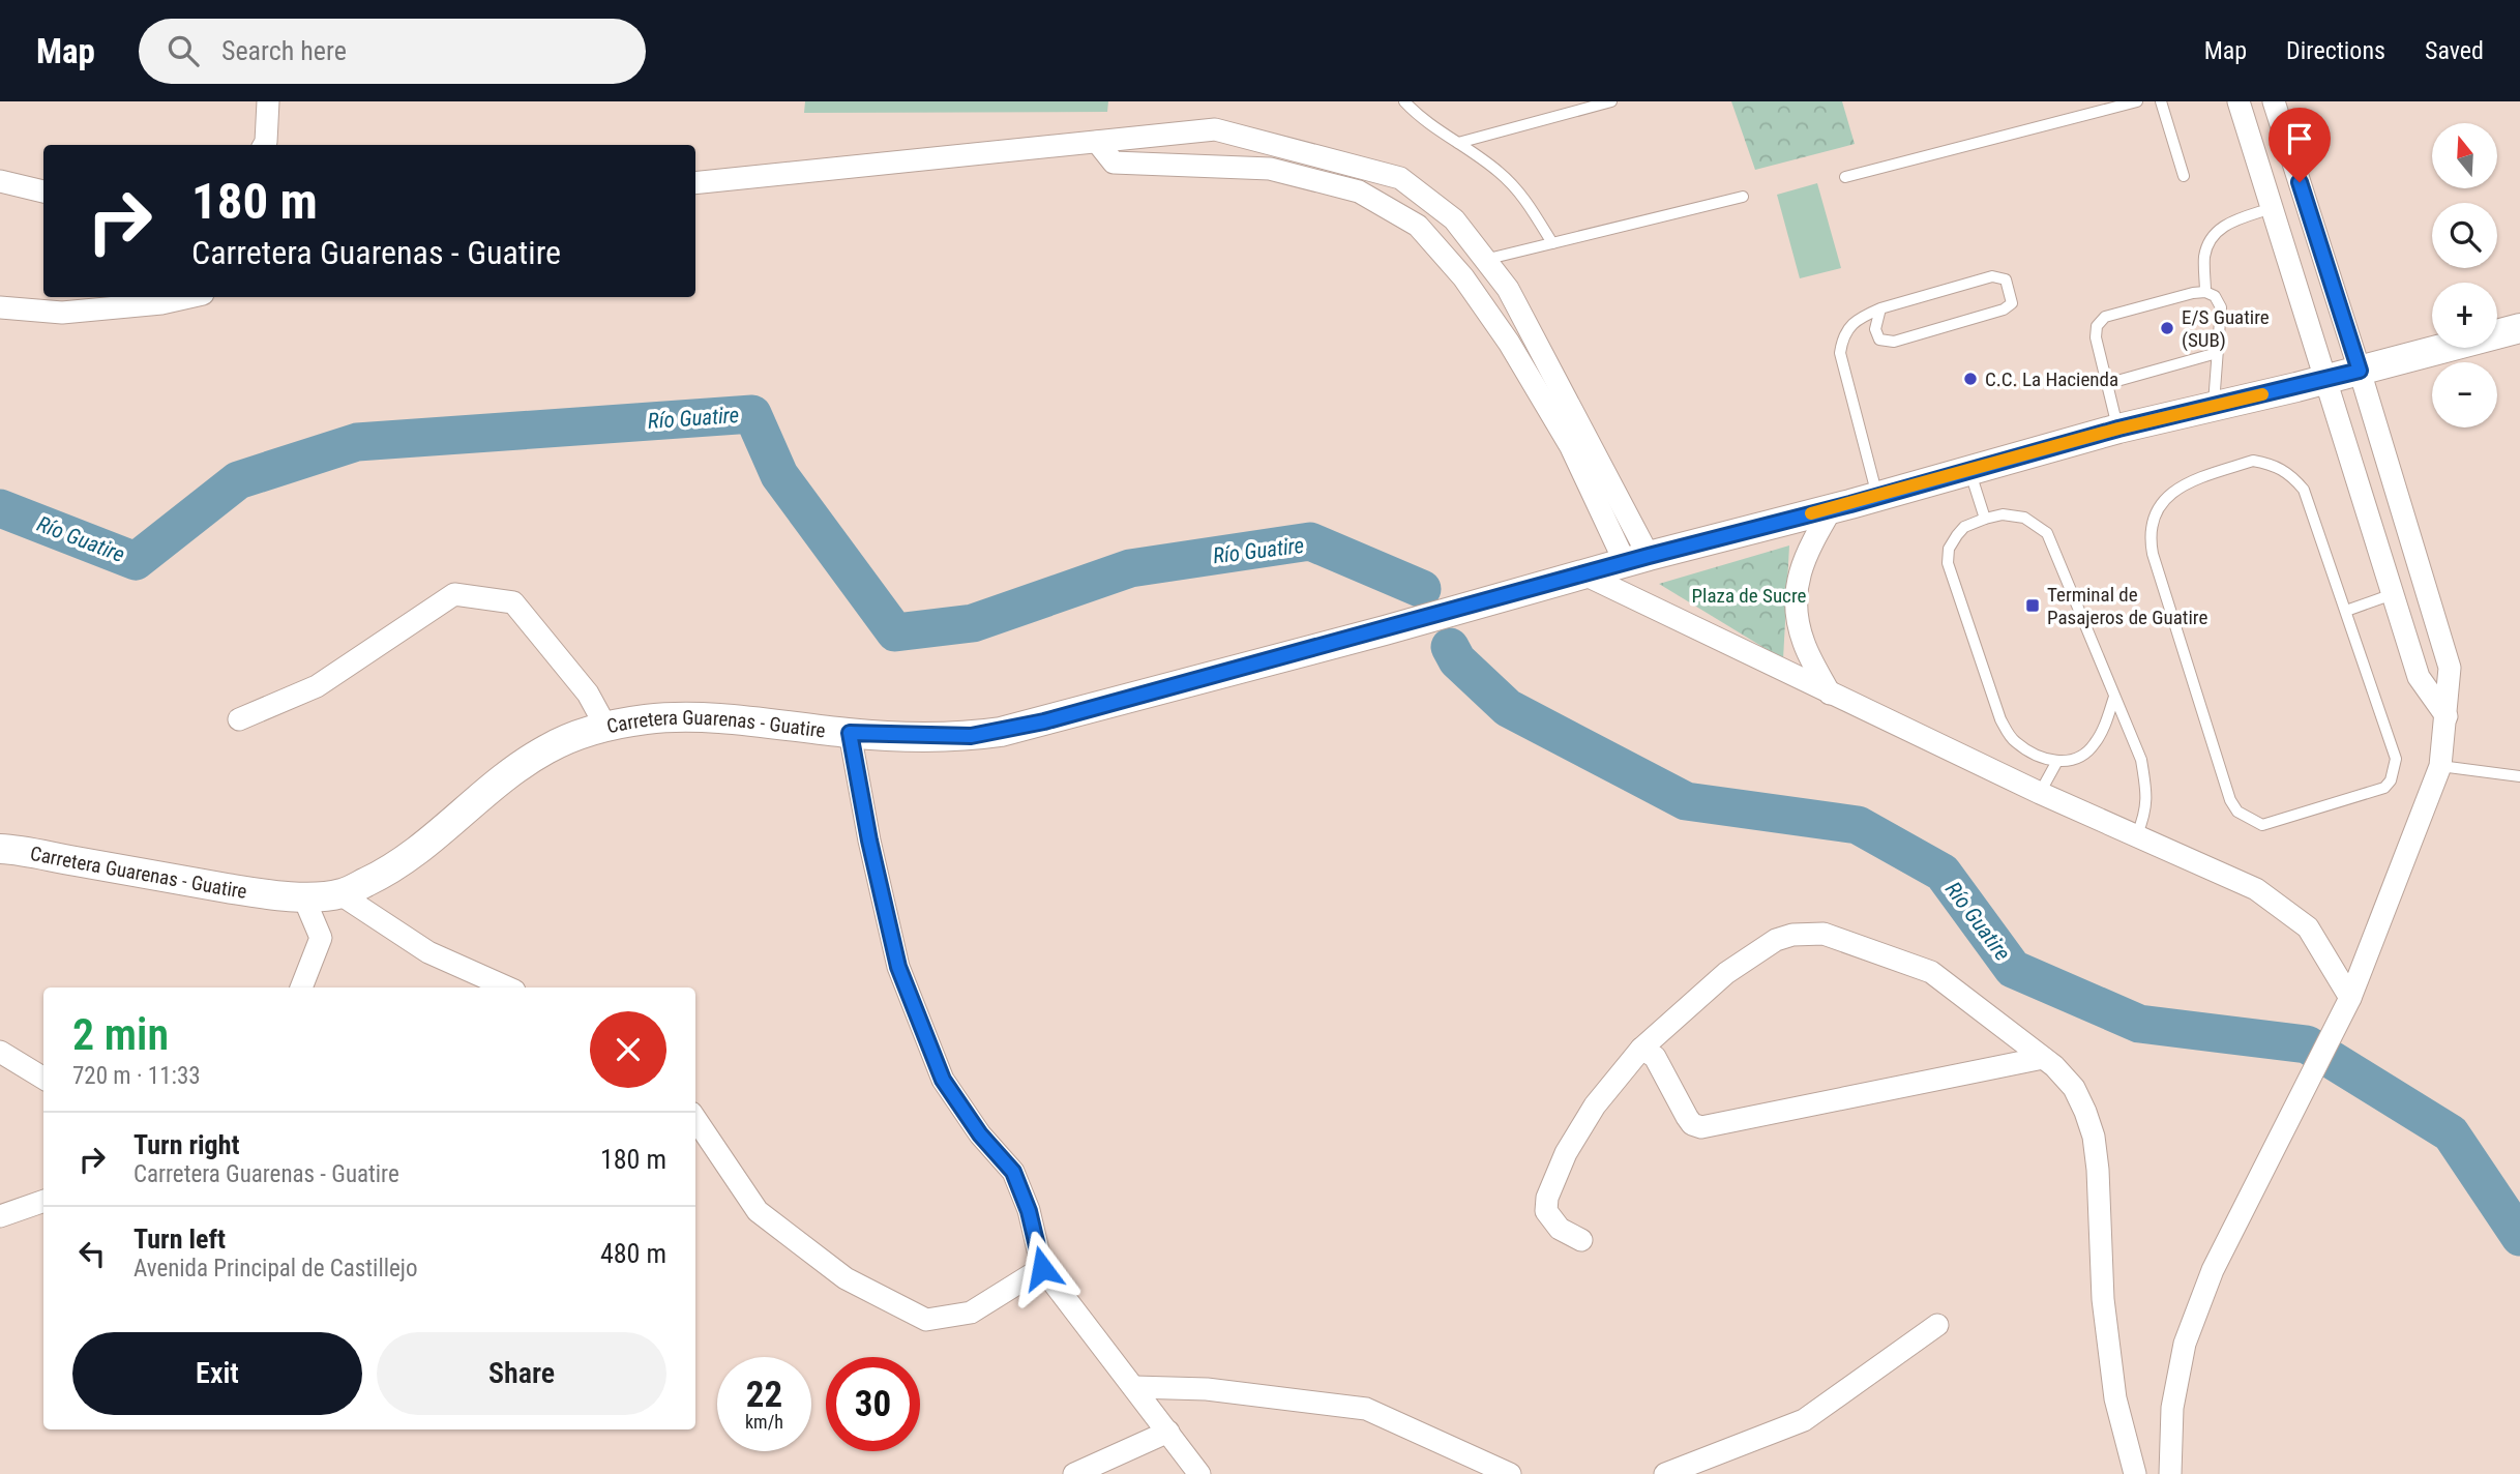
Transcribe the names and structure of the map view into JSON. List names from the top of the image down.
{
  "streets": {
    "main road": ["Carretera Guarenas - Guatire"]
  },
  "water": ["Río Guatire"],
  "parks": ["Plaza de Sucre"],
  "places": {
    "other": ["E/S Guatire (SUB)", "C.C. La Hacienda"],
    "transit": ["Terminal de Pasajeros de Guatire"]
  },
  "north": "top",
  "page": {
    "header": "Map",
    "search": "Search here",
    "nav": ["Map", "Directions", "Saved"],
    "map_buttons": ["+", "−"],
    "turn": ["180 m", "Carretera Guarenas - Guatire"],
    "heading": ["2 min", "720 m · 11:33"],
    "list": [
      {
        "name": "Turn right",
        "note": "Carretera Guarenas - Guatire",
        "value": "180 m"
      },
      {
        "name": "Turn left",
        "note": "Avenida Principal de Castillejo",
        "value": "480 m"
      }
    ],
    "buttons": ["Exit", "Share"],
    "speed": "22 km/h",
    "limit": "30"
  }
}
